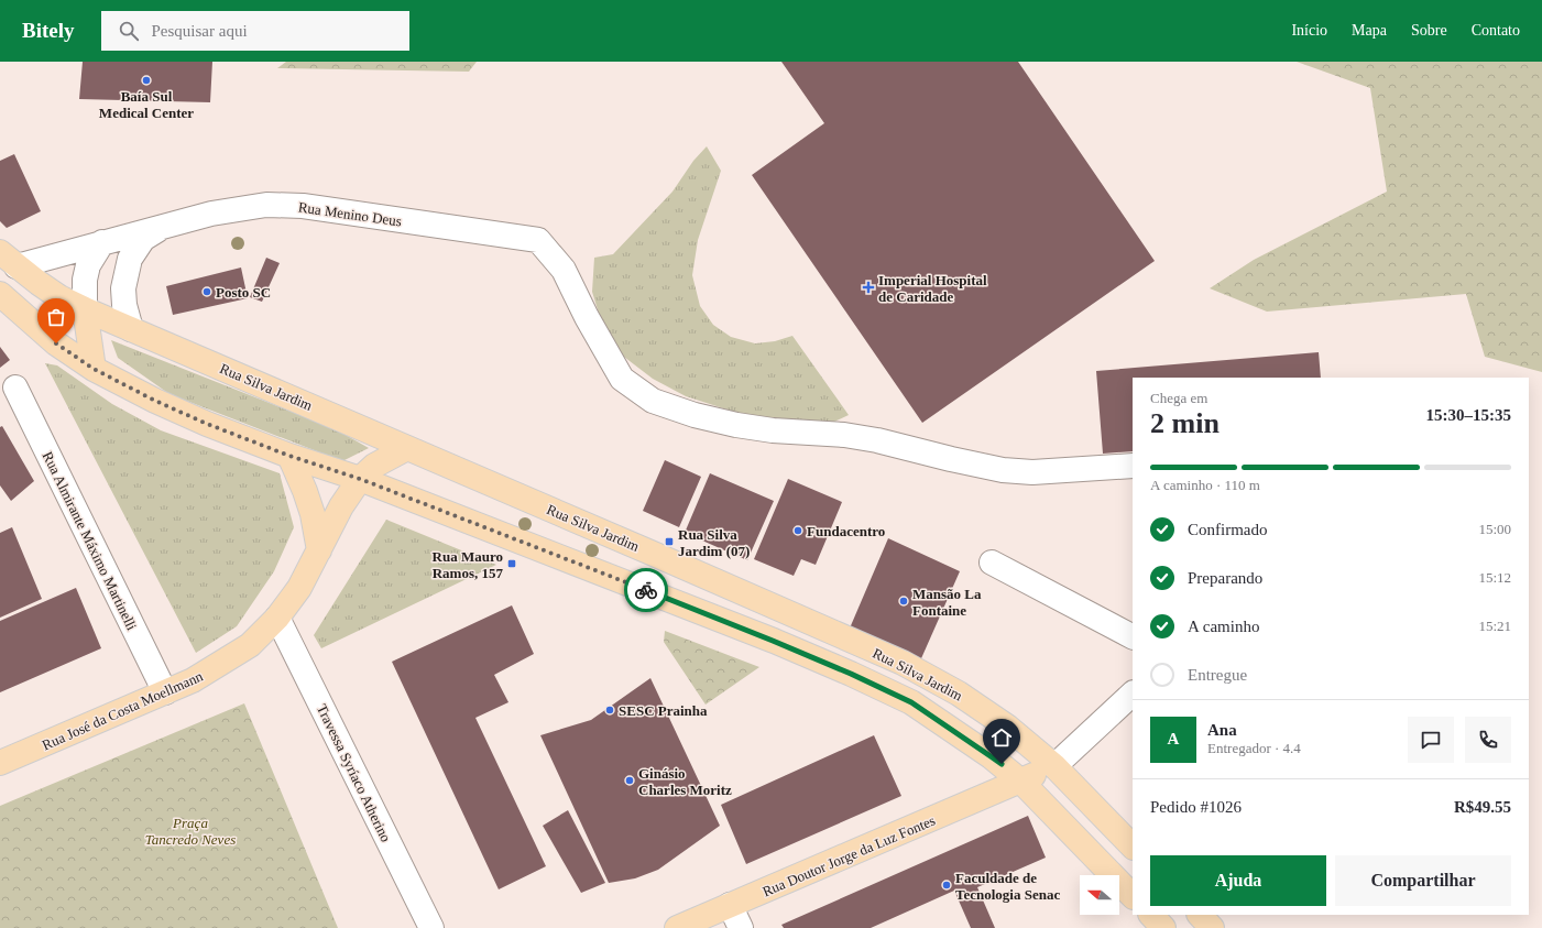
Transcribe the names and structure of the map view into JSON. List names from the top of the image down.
{
  "streets": {
    "main road": ["Rua Silva Jardim", "Rua José da Costa Moellmann", "Rua Doutor Jorge da Luz Fontes"],
    "street": ["Rua Menino Deus", "Rua Almirante Máximo Martinelli", "Travessa Syríaco Atherino"]
  },
  "crossings": [
    ["Rua Menino Deus", "Rua Silva Jardim"],
    ["Rua Silva Jardim", "Rua José da Costa Moellmann"],
    ["Rua Silva Jardim", "Rua Doutor Jorge da Luz Fontes"],
    ["Rua Almirante Máximo Martinelli", "Rua José da Costa Moellmann"],
    ["Rua José da Costa Moellmann", "Travessa Syríaco Atherino"]
  ],
  "parks": ["Praça Tancredo Neves"],
  "places": {
    "other": [
      "Baía Sul Medical Center",
      "Posto SC",
      "Fundacentro",
      "Mansão La Fontaine",
      "SESC Prainha",
      "Ginásio Charles Moritz",
      "Faculdade de Tecnologia Senac"
    ],
    "health": ["Imperial Hospital de Caridade"],
    "transit": ["Rua Silva Jardim (07)", "Rua Mauro Ramos, 157"]
  },
  "north": "left",
  "page": {
    "header": "Bitely",
    "search": "Pesquisar aqui",
    "nav": [
      "Início",
      "Mapa",
      "Sobre",
      "Contato"
    ],
    "heading": ["2 min", "Chega em", "15:30–15:35"],
    "panel": [
      "Ana",
      "Entregador · 4.4",
      "Pedido #1026",
      "R$49.55"
    ],
    "bar": "A caminho · 110 m",
    "list": [
      ["Confirmado", "15:00"],
      ["Preparando", "15:12"],
      ["A caminho", "15:21"],
      "Entregue"
    ],
    "round": "A",
    "buttons": ["Ajuda", "Compartilhar"]
  }
}
